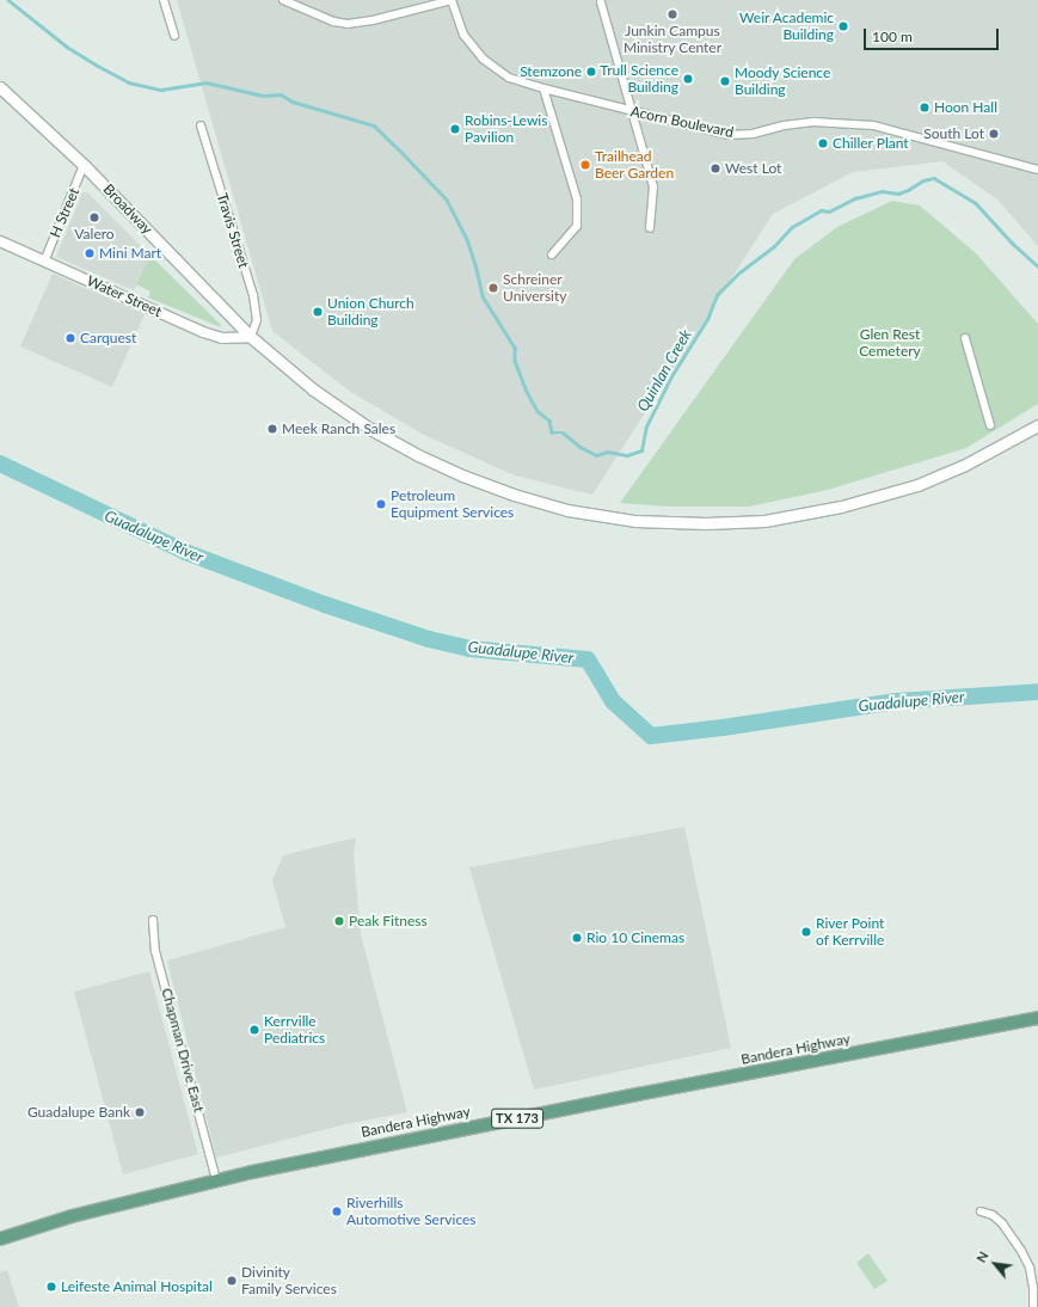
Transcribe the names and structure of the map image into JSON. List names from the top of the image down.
{
  "streets": {
    "main road": ["Broadway", "Bandera Highway", "TX 173"],
    "street": [
      "Acorn Boulevard",
      "H Street",
      "Travis Street",
      "Water Street",
      "Chapman Drive East"
    ]
  },
  "crossings": [
    ["Broadway", "H Street"],
    ["Broadway", "Travis Street"],
    ["Broadway", "Water Street"],
    ["H Street", "Water Street"],
    ["Travis Street", "Water Street"],
    ["Bandera Highway", "Chapman Drive East"]
  ],
  "water": ["Quinlan Creek", "Guadalupe River"],
  "parks": ["Glen Rest Cemetery"],
  "places": [
    "Junkin Campus Ministry Center",
    "Weir Academic Building",
    "Stemzone",
    "Trull Science Building",
    "Moody Science Building",
    "Hoon Hall",
    "Robins-Lewis Pavilion",
    "South Lot",
    "Chiller Plant",
    "Trailhead Beer Garden",
    "West Lot",
    "Valero",
    "Mini Mart",
    "Schreiner University",
    "Union Church Building",
    "Carquest",
    "Meek Ranch Sales",
    "Petroleum Equipment Services",
    "Peak Fitness",
    "River Point of Kerrville",
    "Rio 10 Cinemas",
    "Kerrville Pediatrics",
    "Guadalupe Bank",
    "Riverhills Automotive Services",
    "Divinity Family Services",
    "Leifeste Animal Hospital"
  ],
  "scale_bar": "100 m",
  "north": "top left"
}
